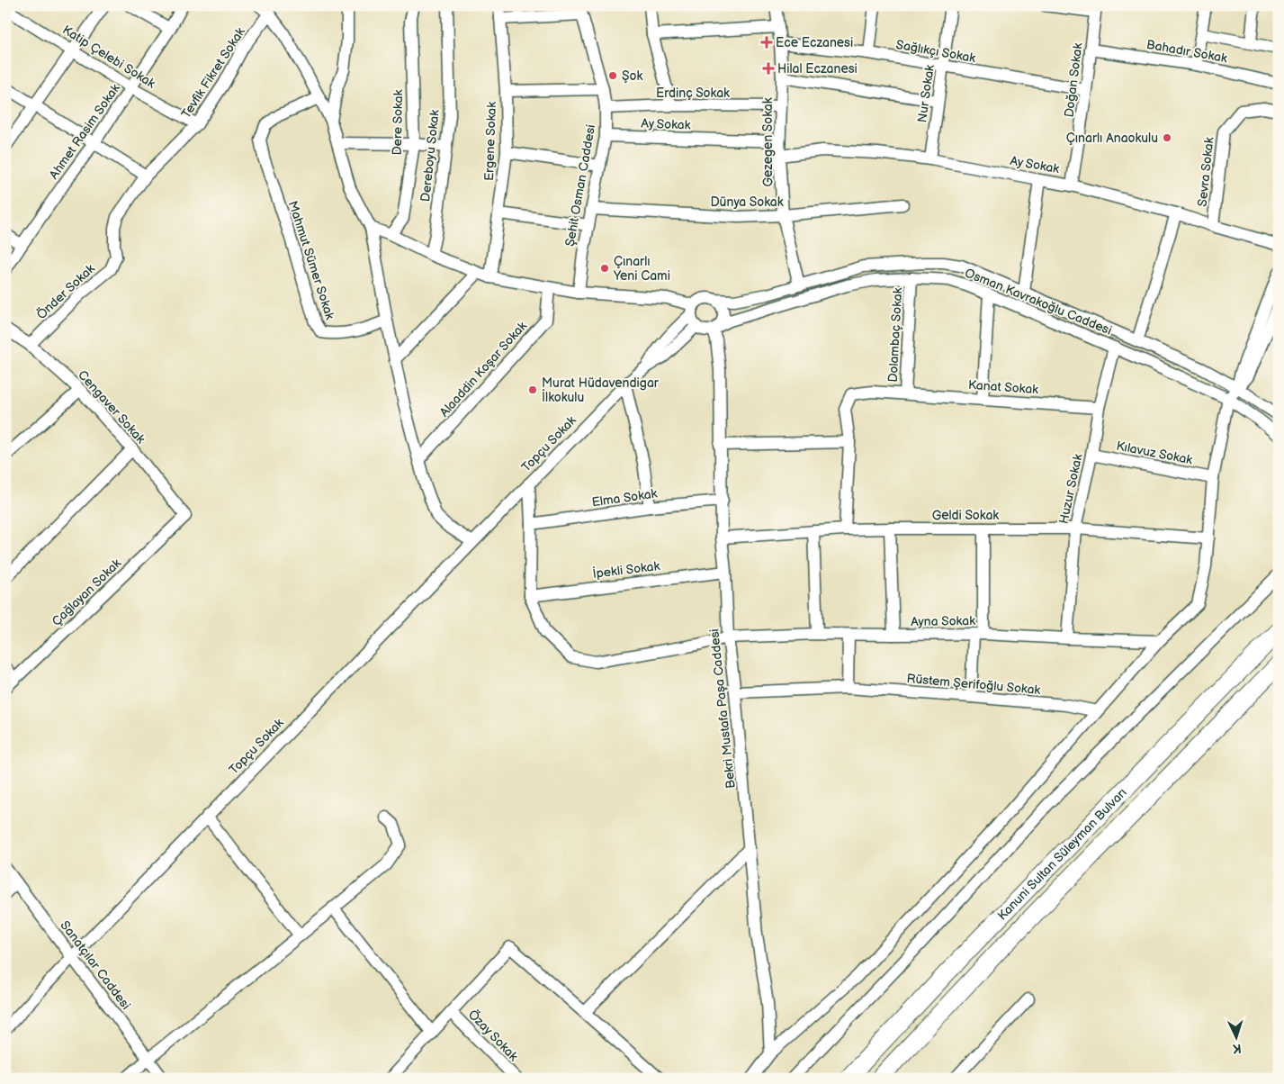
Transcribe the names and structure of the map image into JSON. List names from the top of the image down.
{
  "streets": {
    "highway": ["Kanuni Sultan Süleyman Bulvarı"],
    "street": [
      "Sağlıkçı Sokak",
      "Bahadır Sokak",
      "Katip Çelebi Sokak",
      "Tevfik Fikret Sokak",
      "Doğan Sokak",
      "Erdinç Sokak",
      "Nur Sokak",
      "Dere Sokak",
      "Ay Sokak",
      "Ahmet Rasim Sokak",
      "Ergene Sokak",
      "Gezegen Sokak",
      "Dereboyu Sokak",
      "Sevra Sokak",
      "Şehit Osman Caddesi",
      "Dünya Sokak",
      "Mahmut Sümer Sokak",
      "Önder Sokak",
      "Osman Kavrakoğlu Caddesi",
      "Dolambaç Sokak",
      "Alaaddin Koşar Sokak",
      "Kanat Sokak",
      "Cengaver Sokak",
      "Topçu Sokak",
      "Kılavuz Sokak",
      "Huzur Sokak",
      "Elma Sokak",
      "Geldi Sokak",
      "İpekli Sokak",
      "Çağlayan Sokak",
      "Ayna Sokak",
      "Rüstem Şerifoğlu Sokak",
      "Bekri Mustafa Paşa Caddesi",
      "Sanatçılar Caddesi",
      "Özay Sokak"
    ]
  },
  "crossings": [
    ["Sağlıkçı Sokak", "Doğan Sokak"],
    ["Sağlıkçı Sokak", "Nur Sokak"],
    ["Sağlıkçı Sokak", "Gezegen Sokak"],
    ["Bahadır Sokak", "Doğan Sokak"],
    ["Katip Çelebi Sokak", "Tevfik Fikret Sokak"],
    ["Katip Çelebi Sokak", "Ahmet Rasim Sokak"],
    ["Tevfik Fikret Sokak", "Önder Sokak"],
    ["Doğan Sokak", "Ay Sokak"],
    ["Erdinç Sokak", "Gezegen Sokak"],
    ["Erdinç Sokak", "Şehit Osman Caddesi"],
    ["Nur Sokak", "Ay Sokak"],
    ["Ay Sokak", "Gezegen Sokak"],
    ["Ay Sokak", "Sevra Sokak"],
    ["Ay Sokak", "Şehit Osman Caddesi"],
    ["Gezegen Sokak", "Dünya Sokak"],
    ["Gezegen Sokak", "Osman Kavrakoğlu Caddesi"],
    ["Şehit Osman Caddesi", "Dünya Sokak"],
    ["Önder Sokak", "Cengaver Sokak"],
    ["Osman Kavrakoğlu Caddesi", "Dolambaç Sokak"],
    ["Osman Kavrakoğlu Caddesi", "Topçu Sokak"],
    ["Osman Kavrakoğlu Caddesi", "Huzur Sokak"],
    ["Osman Kavrakoğlu Caddesi", "Bekri Mustafa Paşa Caddesi"],
    ["Dolambaç Sokak", "Kanat Sokak"],
    ["Kanat Sokak", "Huzur Sokak"],
    ["Cengaver Sokak", "Çağlayan Sokak"],
    ["Topçu Sokak", "Elma Sokak"],
    ["Topçu Sokak", "İpekli Sokak"],
    ["Topçu Sokak", "Ayna Sokak"],
    ["Topçu Sokak", "Bekri Mustafa Paşa Caddesi"],
    ["Topçu Sokak", "Sanatçılar Caddesi"],
    ["Kılavuz Sokak", "Huzur Sokak"],
    ["Huzur Sokak", "Geldi Sokak"],
    ["Huzur Sokak", "Ayna Sokak"],
    ["Elma Sokak", "Bekri Mustafa Paşa Caddesi"],
    ["Geldi Sokak", "Bekri Mustafa Paşa Caddesi"],
    ["İpekli Sokak", "Ayna Sokak"],
    ["İpekli Sokak", "Bekri Mustafa Paşa Caddesi"],
    ["Ayna Sokak", "Bekri Mustafa Paşa Caddesi"],
    ["Rüstem Şerifoğlu Sokak", "Bekri Mustafa Paşa Caddesi"]
  ],
  "places": {
    "health": ["Ece Eczanesi", "Hilal Eczanesi"],
    "other": [
      "Şok",
      "Çınarlı Anaokulu",
      "Çınarlı Yeni Cami",
      "Murat Hüdavendigar İlkokulu"
    ]
  },
  "north": "bottom"
}
